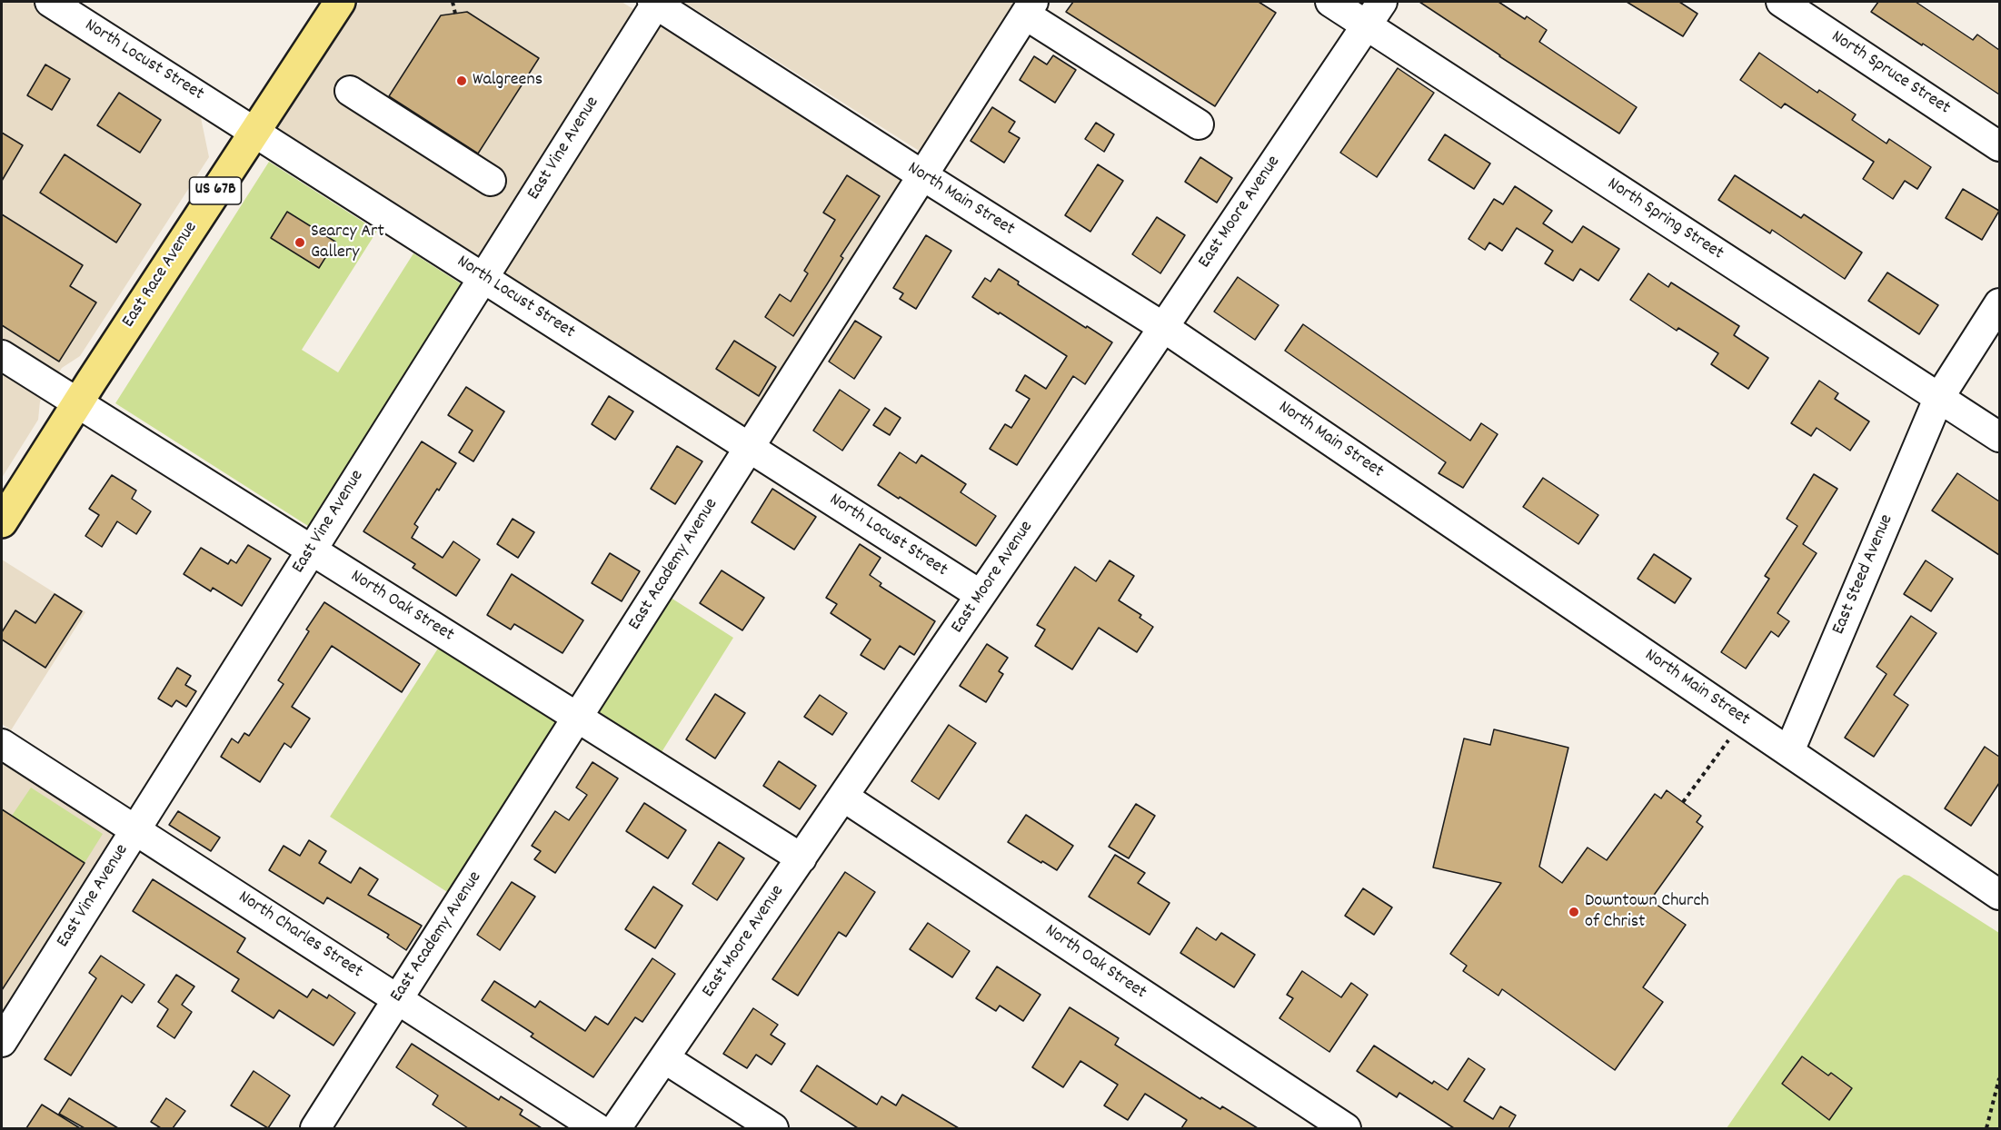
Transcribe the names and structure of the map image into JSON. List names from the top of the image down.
{
  "streets": {
    "main road": ["US 67B", "East Race Avenue"],
    "street": [
      "North Locust Street",
      "North Spruce Street",
      "East Vine Avenue",
      "North Main Street",
      "East Moore Avenue",
      "North Spring Street",
      "East Academy Avenue",
      "East Steed Avenue",
      "North Oak Street",
      "North Charles Street"
    ]
  },
  "crossings": [
    ["North Locust Street", "East Vine Avenue"],
    ["North Locust Street", "East Moore Avenue"],
    ["North Locust Street", "East Race Avenue"],
    ["North Locust Street", "East Academy Avenue"],
    ["East Vine Avenue", "North Main Street"],
    ["East Vine Avenue", "North Oak Street"],
    ["East Vine Avenue", "North Charles Street"],
    ["North Main Street", "East Moore Avenue"],
    ["North Main Street", "East Academy Avenue"],
    ["North Main Street", "East Steed Avenue"],
    ["East Moore Avenue", "North Spring Street"],
    ["East Moore Avenue", "North Oak Street"],
    ["North Spring Street", "East Steed Avenue"],
    ["East Race Avenue", "North Oak Street"],
    ["East Academy Avenue", "North Oak Street"],
    ["East Academy Avenue", "North Charles Street"]
  ],
  "places": ["Walgreens", "Searcy Art Gallery", "Downtown Church of Christ"]
}
